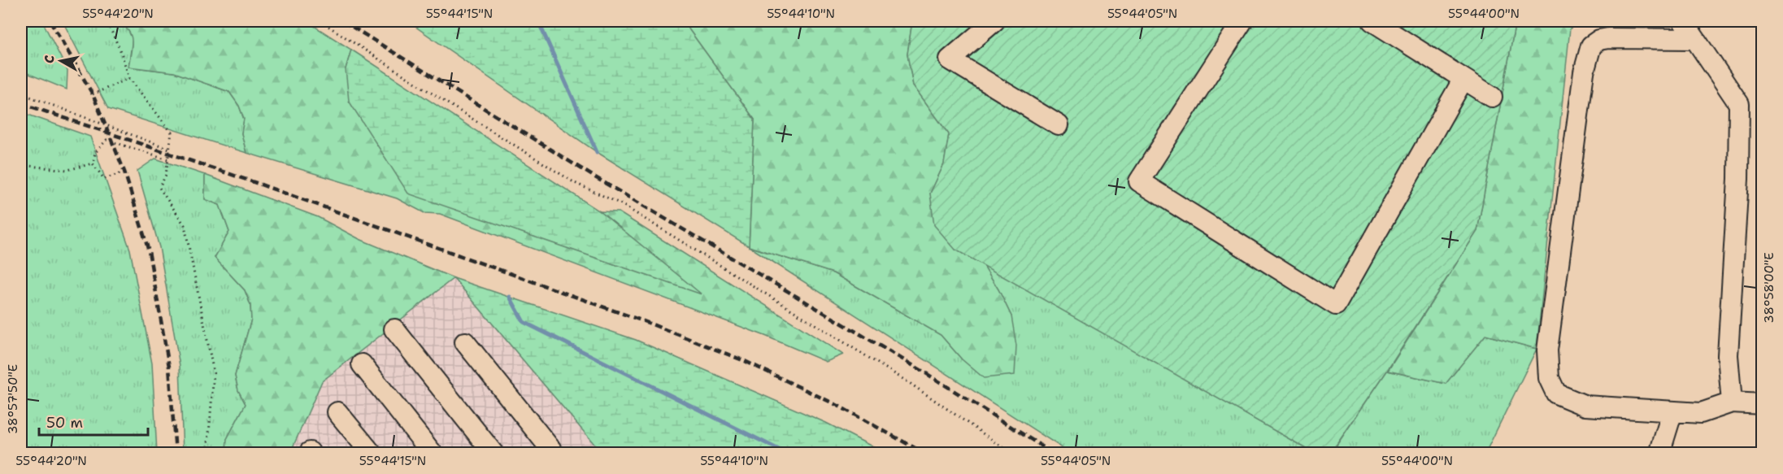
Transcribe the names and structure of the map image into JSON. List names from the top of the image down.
{
  "scale_bar": "50 m",
  "north": "left",
  "coordinates": [
    "55°44'20\"N",
    "55°44'15\"N",
    "55°44'10\"N",
    "55°44'05\"N",
    "55°44'00\"N",
    "38°58'00\"E",
    "38°57'50\"E"
  ]
}
